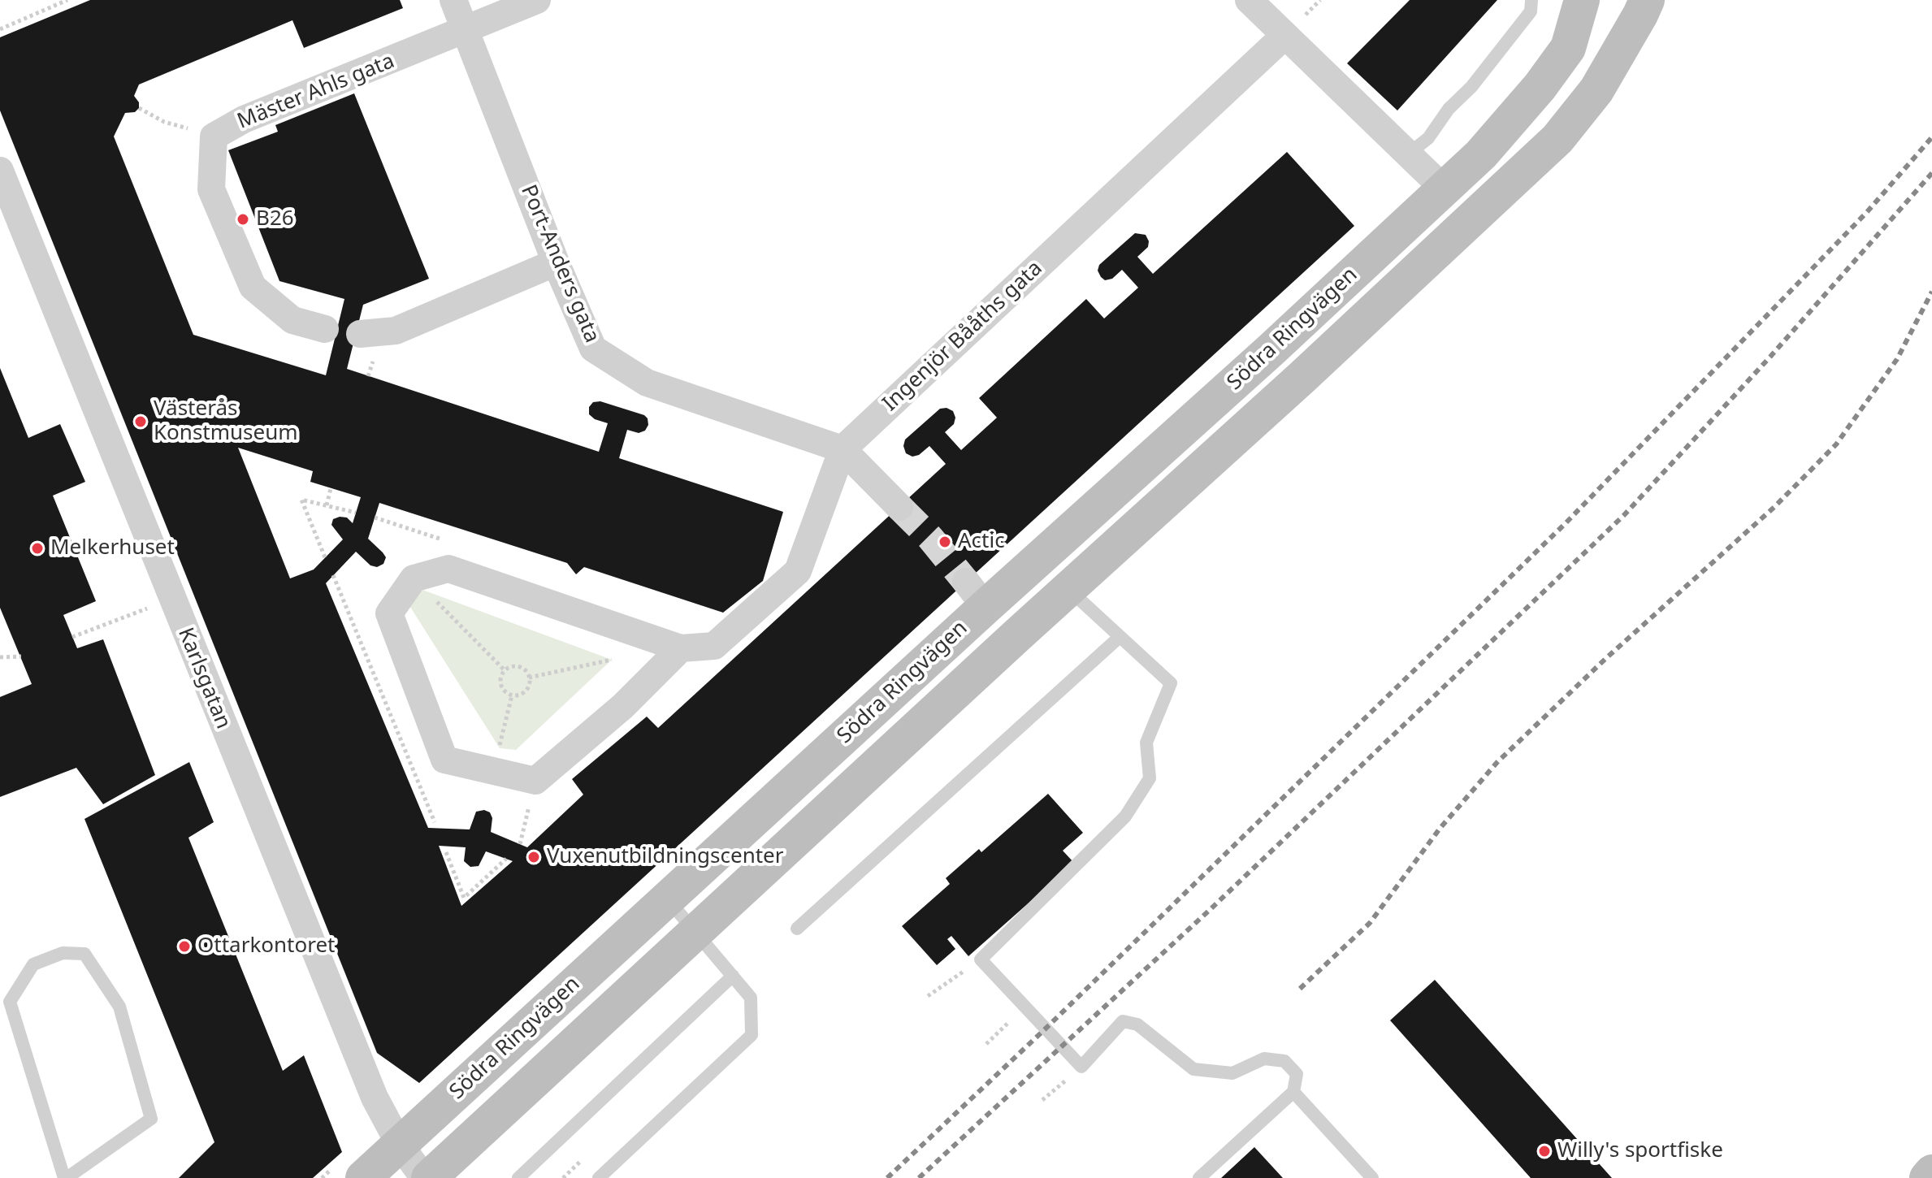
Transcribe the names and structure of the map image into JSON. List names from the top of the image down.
{
  "streets": {
    "main road": ["Södra Ringvägen"],
    "street": [
      "Mäster Ahls gata",
      "Port-Anders gata",
      "Ingenjör Bååths gata",
      "Karlsgatan"
    ]
  },
  "crossings": [
    ["Mäster Ahls gata", "Port-Anders gata"],
    ["Port-Anders gata", "Ingenjör Bååths gata"],
    ["Södra Ringvägen", "Karlsgatan"]
  ],
  "places": [
    "B26",
    "Västerås Konstmuseum",
    "Actic",
    "Melkerhuset",
    "Vuxenutbildningscenter",
    "Ottarkontoret",
    "Willy's sportfiske"
  ]
}
